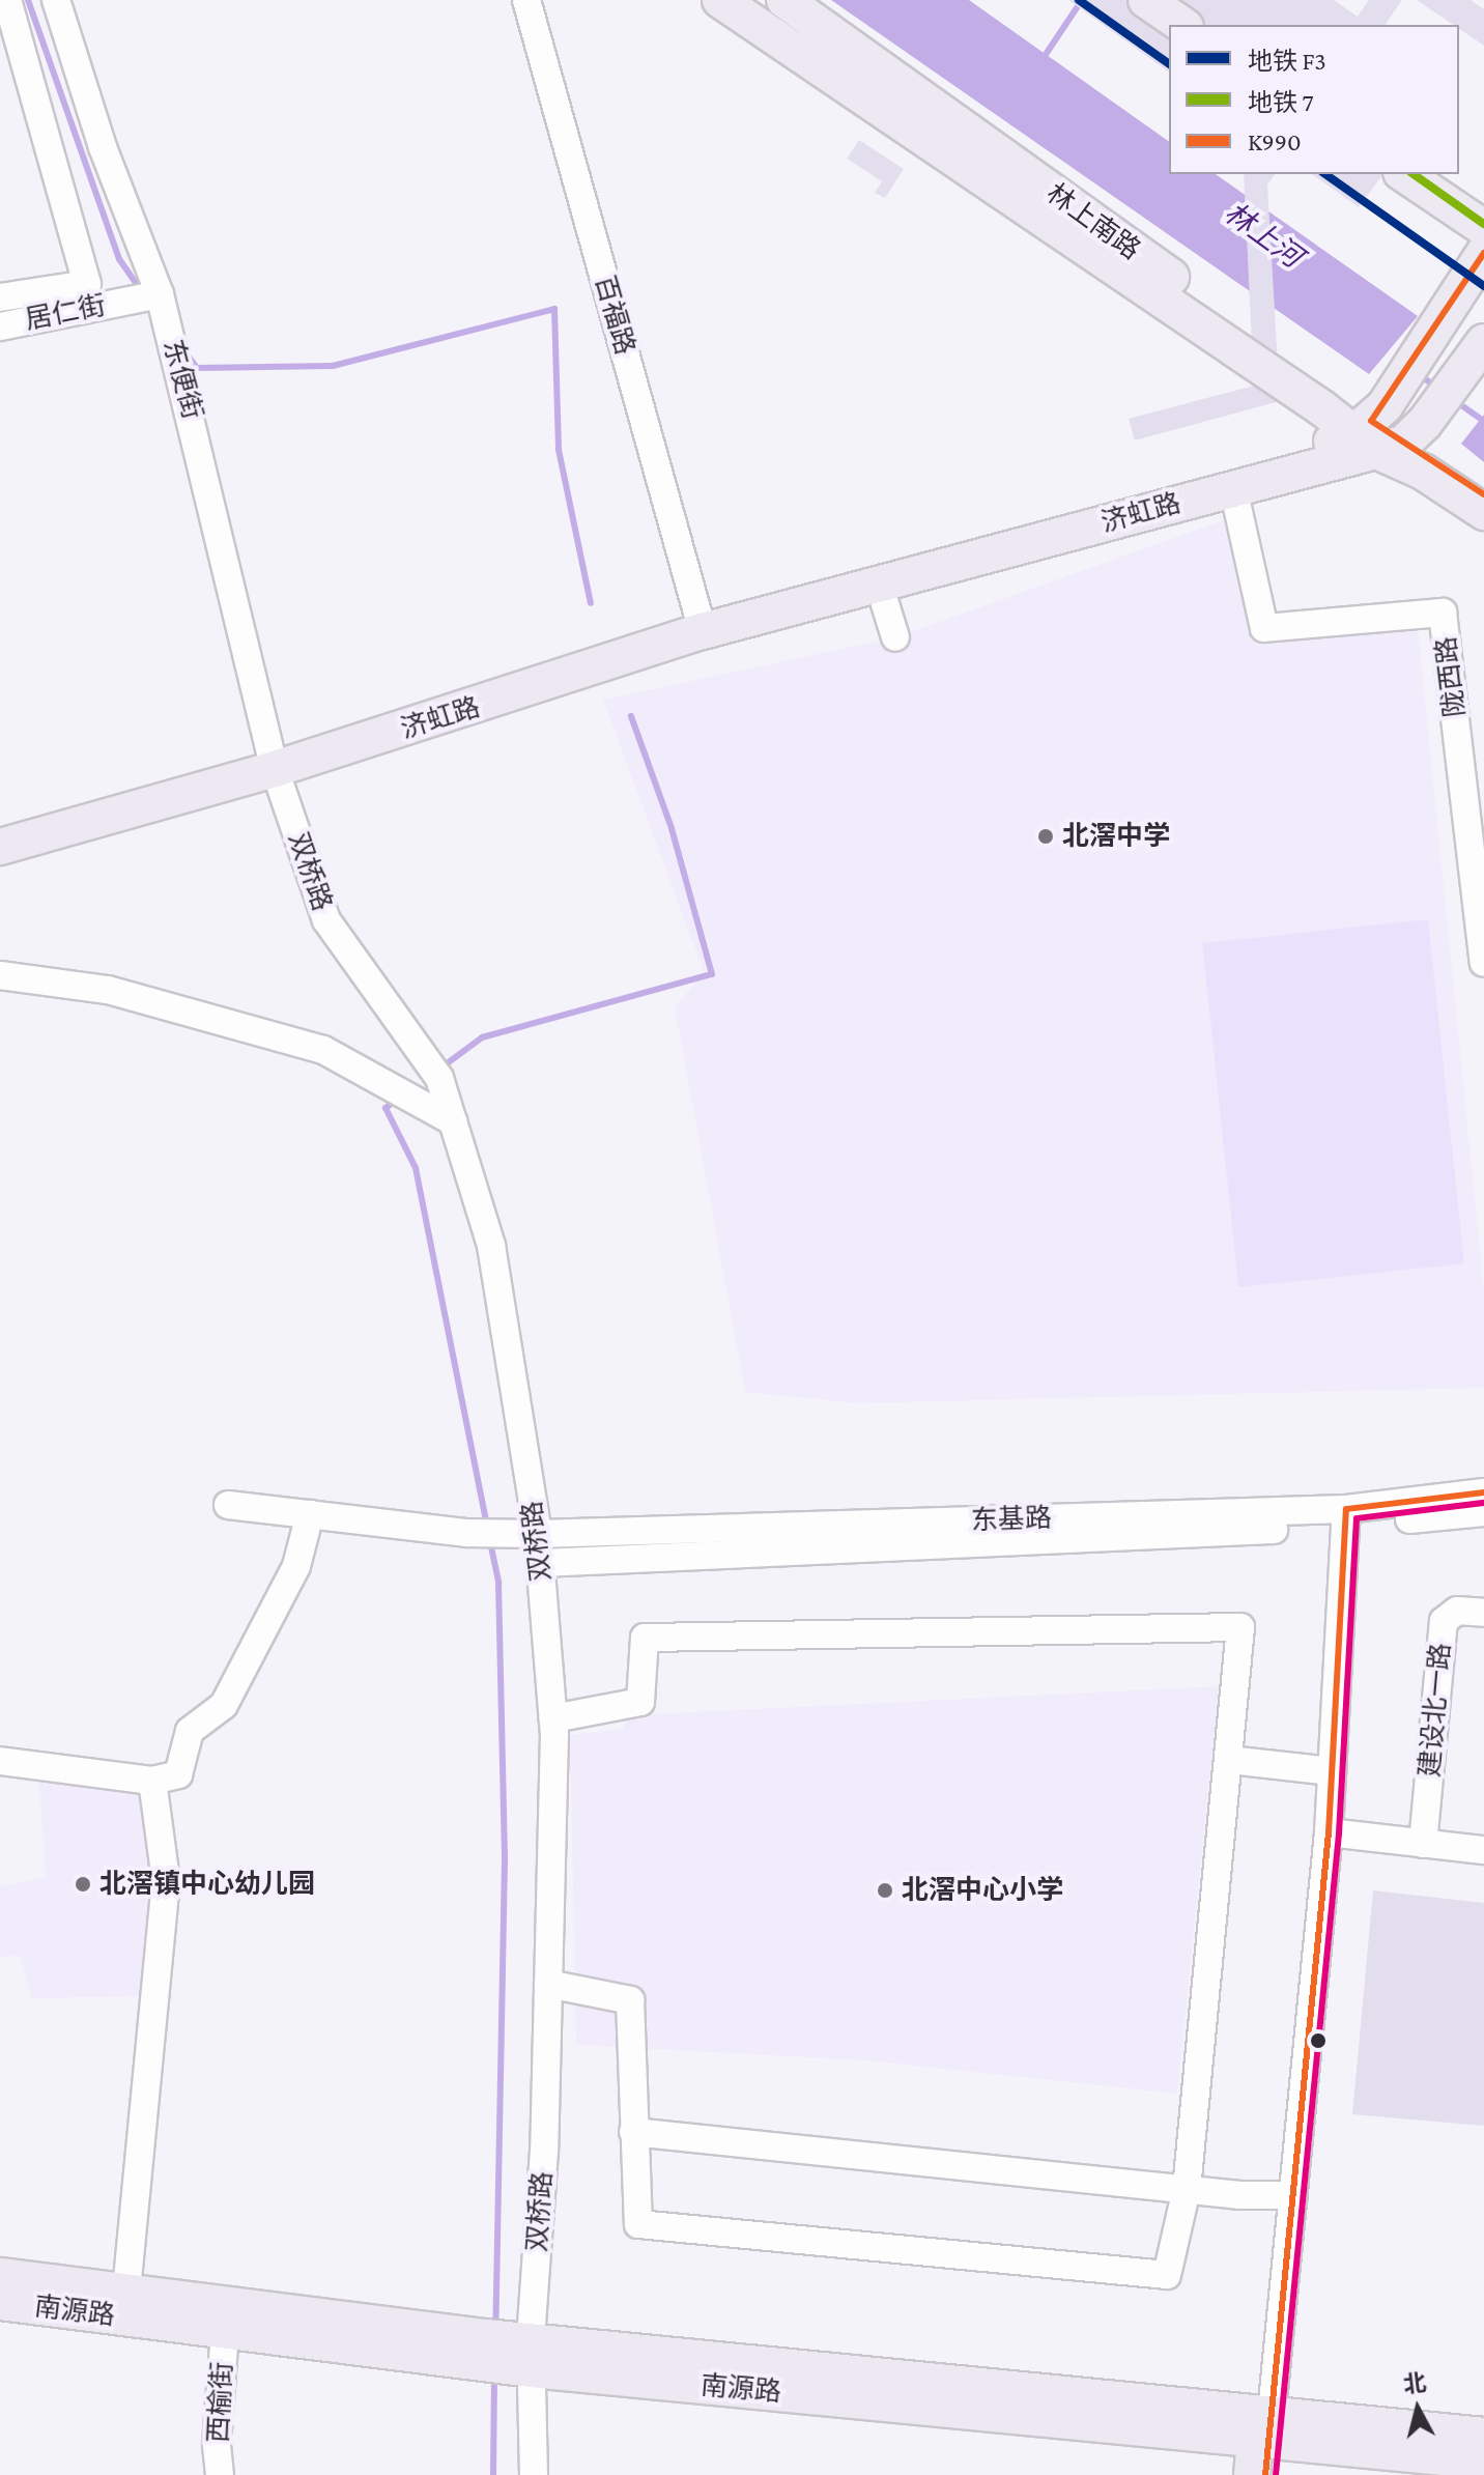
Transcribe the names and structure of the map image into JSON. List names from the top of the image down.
{
  "streets": {
    "main road": ["林上南路", "济虹路", "南源路"],
    "street": [
      "居仁街",
      "百福路",
      "东便街",
      "陇西路",
      "双桥路",
      "东基路",
      "建设北一路",
      "西榆街"
    ]
  },
  "crossings": [
    ["林上南路", "济虹路"],
    ["居仁街", "东便街"],
    ["百福路", "济虹路"],
    ["东便街", "济虹路"],
    ["东便街", "双桥路"],
    ["济虹路", "陇西路"],
    ["济虹路", "双桥路"],
    ["双桥路", "东基路"],
    ["双桥路", "南源路"],
    ["南源路", "西榆街"]
  ],
  "water": ["林上河"],
  "places": ["北滘中学", "北滘镇中心幼儿园", "北滘中心小学"],
  "lines": ["metro line F3", "metro line 7", "transit line K990"],
  "legend": ["地铁 F3", "地铁 7", "K990"],
  "north": "top"
}
